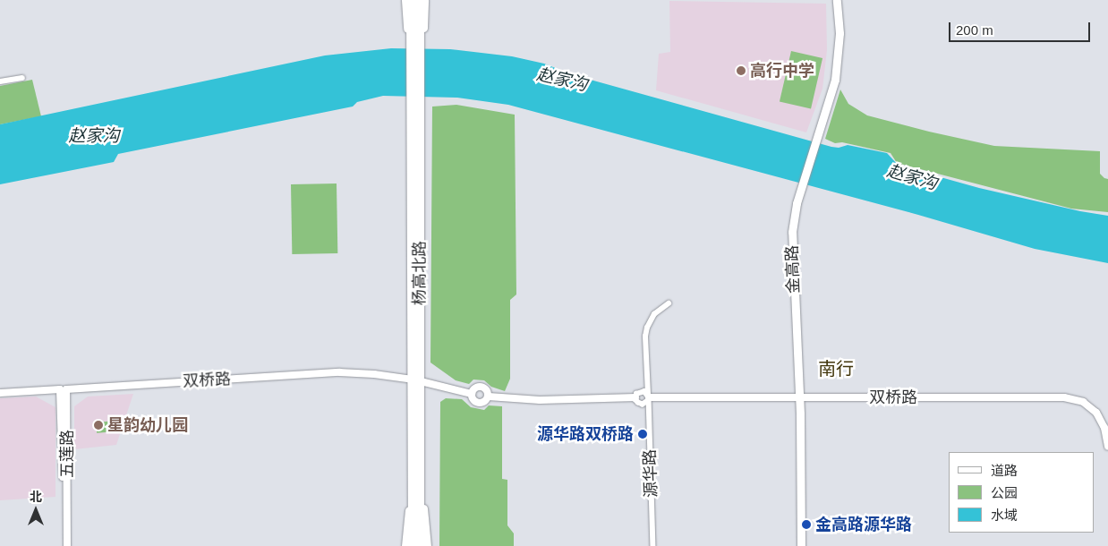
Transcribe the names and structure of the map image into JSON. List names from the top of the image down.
{
  "streets": {
    "highway": ["杨高北路"],
    "main road": ["金高路"],
    "street": ["双桥路", "五莲路", "源华路"]
  },
  "crossings": [
    ["金高路", "双桥路"],
    ["杨高北路", "双桥路"],
    ["双桥路", "五莲路"],
    ["双桥路", "源华路"]
  ],
  "districts": ["南行"],
  "water": ["赵家沟"],
  "places": [
    "高行中学",
    "星韵幼儿园",
    "源华路双桥路",
    "金高路源华路"
  ],
  "legend": ["道路", "公园", "水域"],
  "scale_bar": "200 m",
  "north": "top"
}
